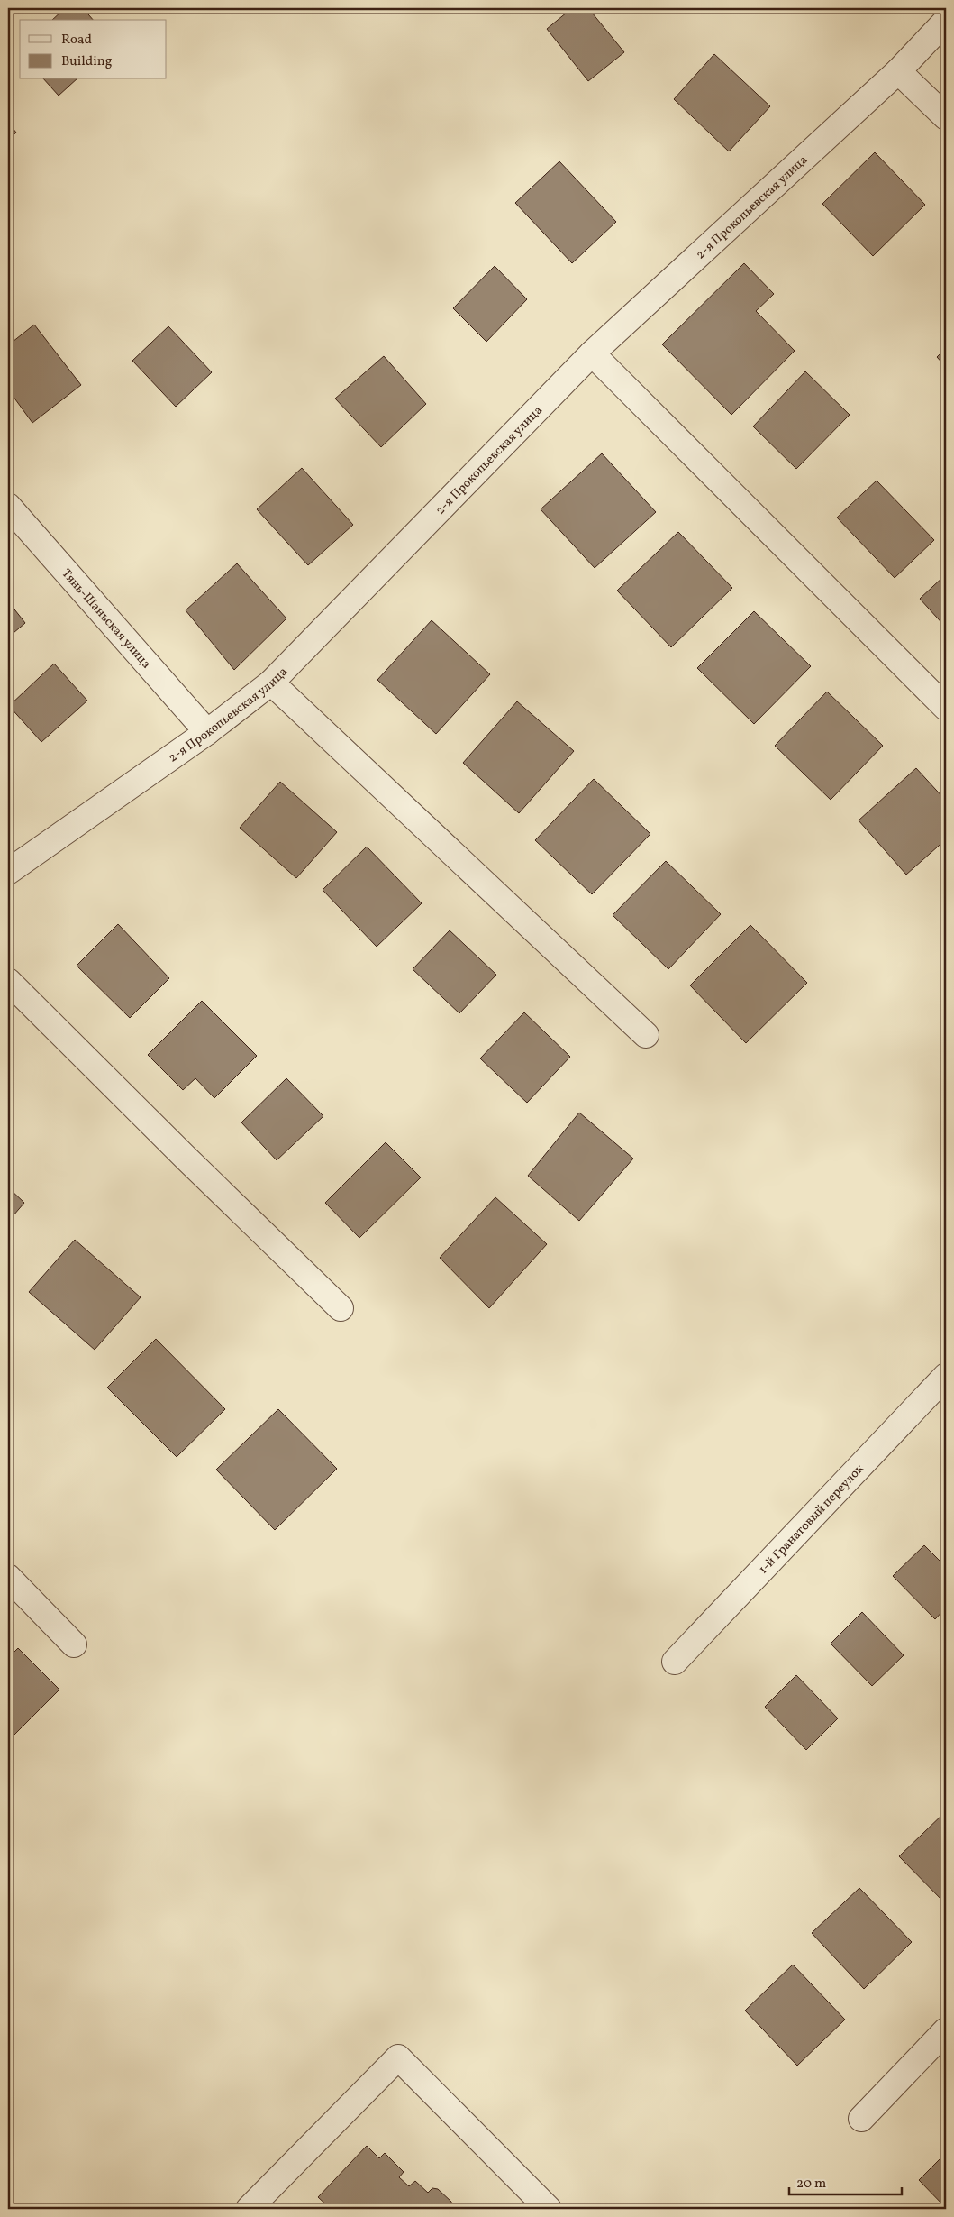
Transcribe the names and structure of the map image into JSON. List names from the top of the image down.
{
  "streets": {
    "street": ["2-я Прокопьевская улица", "Тянь-Шаньская улица", "1-й Гранатовый переулок"]
  },
  "crossings": [
    ["2-я Прокопьевская улица", "Тянь-Шаньская улица"]
  ],
  "legend": ["Road", "Building"],
  "scale_bar": "20 m"
}
